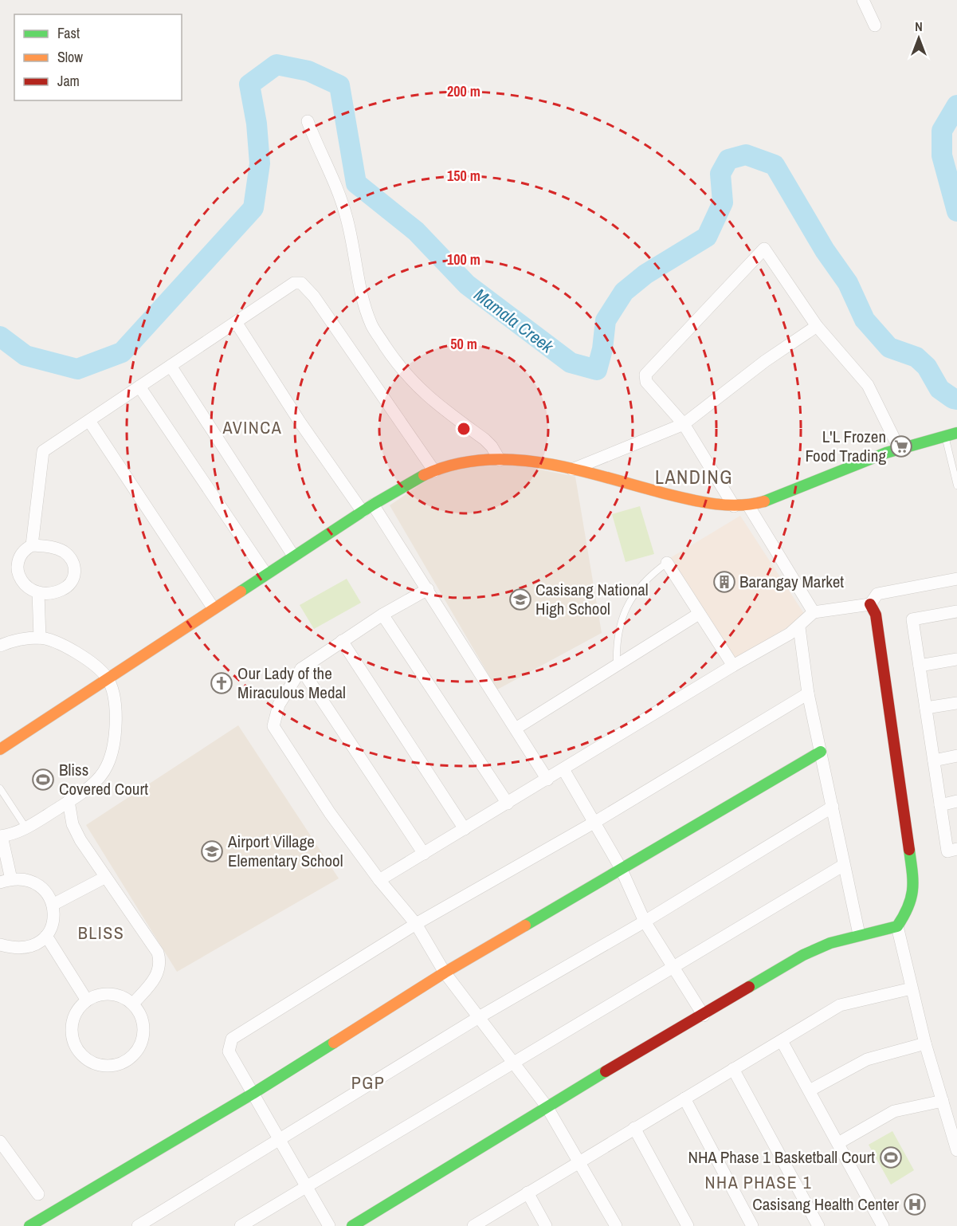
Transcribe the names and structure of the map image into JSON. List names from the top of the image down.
{
  "districts": [
    "AVINCA",
    "LANDING",
    "BLISS",
    "PGP",
    "NHA PHASE 1"
  ],
  "water": ["Mamala Creek"],
  "places": {
    "supermarket": ["L'L Frozen Food Trading"],
    "building": ["Barangay Market"],
    "school or university": ["Casisang National High School", "Airport Village Elementary School"],
    "church": ["Our Lady of the Miraculous Medal"],
    "sports": ["Bliss Covered Court", "NHA Phase 1 Basketball Court"],
    "hospital": ["Casisang Health Center"]
  },
  "legend": ["Fast", "Slow", "Jam"],
  "north": "top",
  "rings": [
    "200 m",
    "150 m",
    "100 m",
    "50 m"
  ]
}
